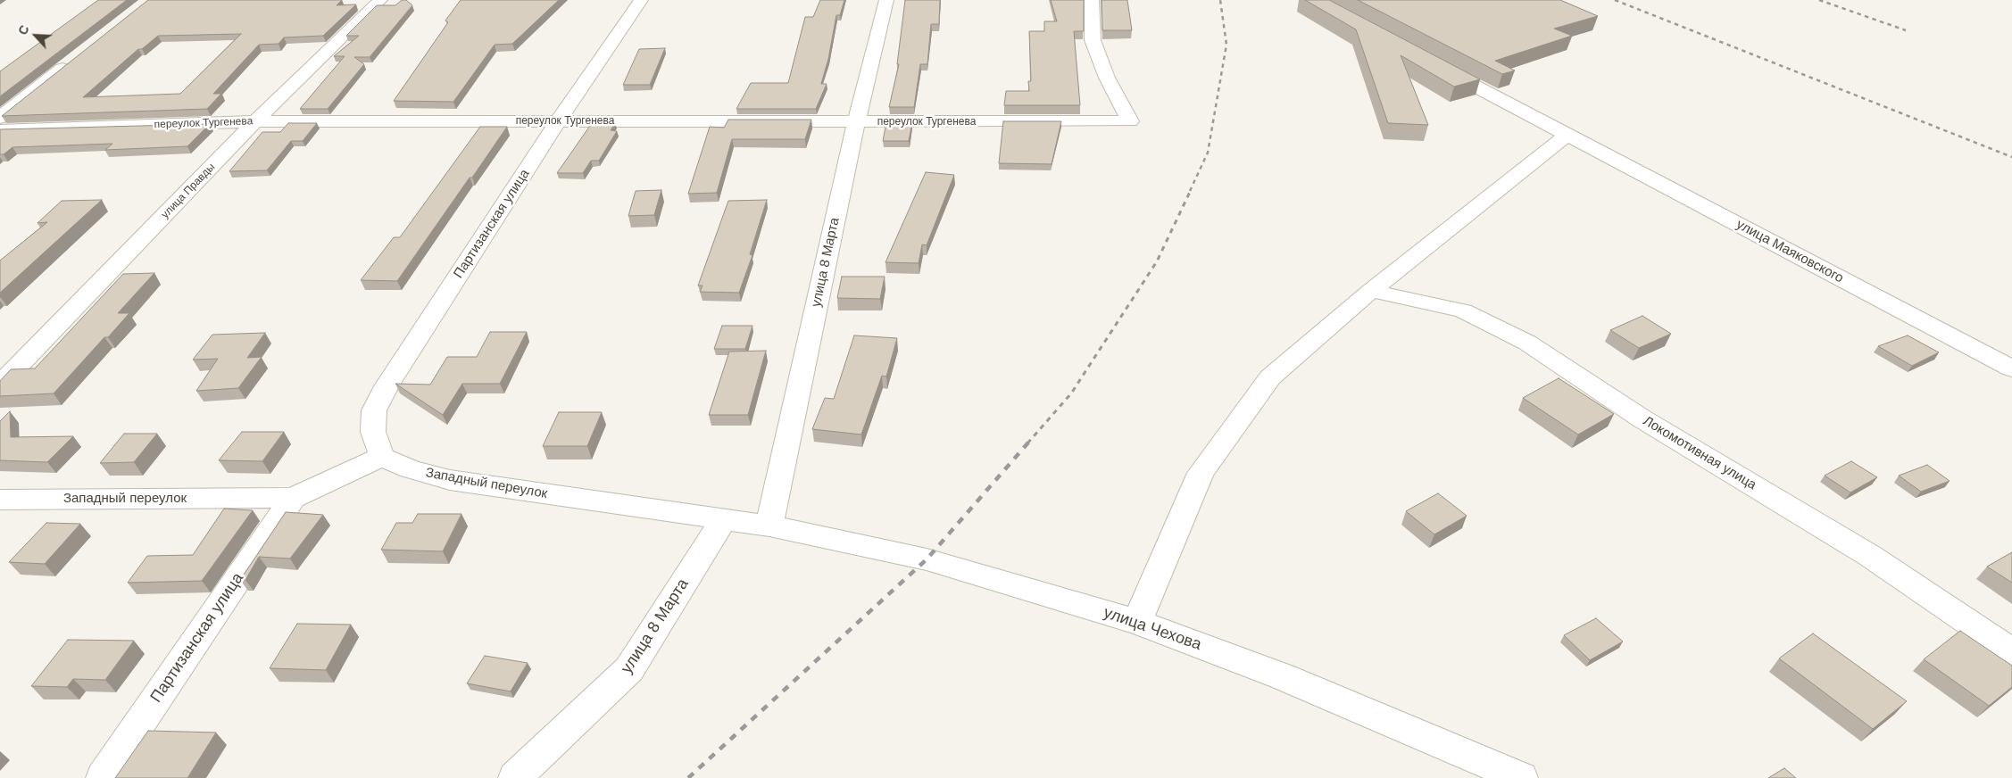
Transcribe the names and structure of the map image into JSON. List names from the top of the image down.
{
  "streets": {
    "street": [
      "переулок Тургенева",
      "улица Правды",
      "Партизанская улица",
      "улица Маяковского",
      "улица 8 Марта",
      "Локомотивная улица",
      "Западный переулок",
      "улица Чехова"
    ]
  },
  "crossings": [
    ["переулок Тургенева", "улица Правды"],
    ["переулок Тургенева", "Партизанская улица"],
    ["переулок Тургенева", "улица 8 Марта"],
    ["Партизанская улица", "Западный переулок"],
    ["улица 8 Марта", "Западный переулок"],
    ["улица 8 Марта", "улица Чехова"],
    ["Западный переулок", "улица Чехова"]
  ],
  "north": "top left"
}
